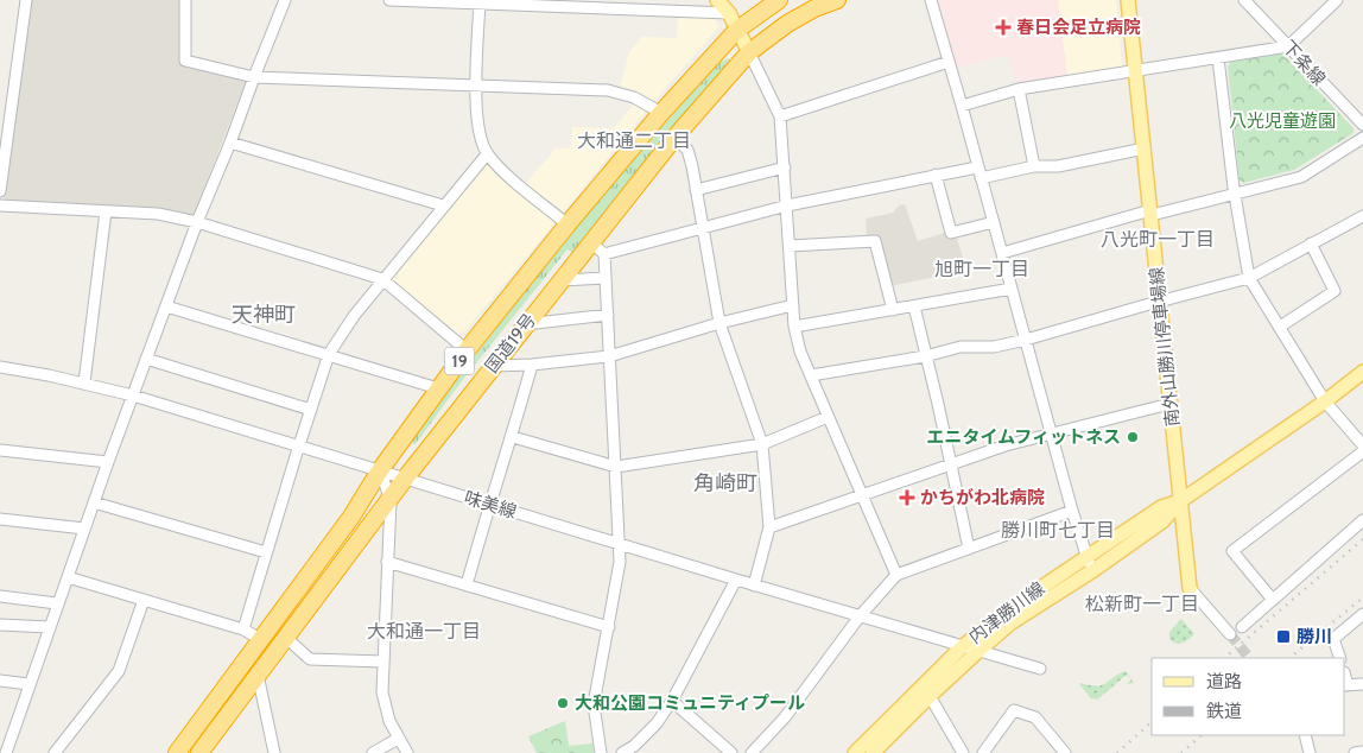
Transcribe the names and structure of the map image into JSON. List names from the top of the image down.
{
  "streets": {
    "highway": ["国道19号", "19"],
    "main road": ["南外山勝川停車場線", "内津勝川線"],
    "street": ["下条線", "味美線"]
  },
  "crossings": [
    ["国道19号", "味美線"],
    ["南外山勝川停車場線", "内津勝川線"],
    ["味美線", "内津勝川線"]
  ],
  "districts": [
    "大和通二丁目",
    "八光町一丁目",
    "旭町一丁目",
    "天神町",
    "角崎町",
    "勝川町七丁目",
    "松新町一丁目",
    "大和通一丁目"
  ],
  "parks": ["八光児童遊園"],
  "places": {
    "health": ["春日会足立病院", "かちがわ北病院"],
    "other": ["エニタイムフィットネス", "大和公園コミュニティプール"],
    "transit": ["勝川"]
  },
  "legend": ["道路", "鉄道"]
}
